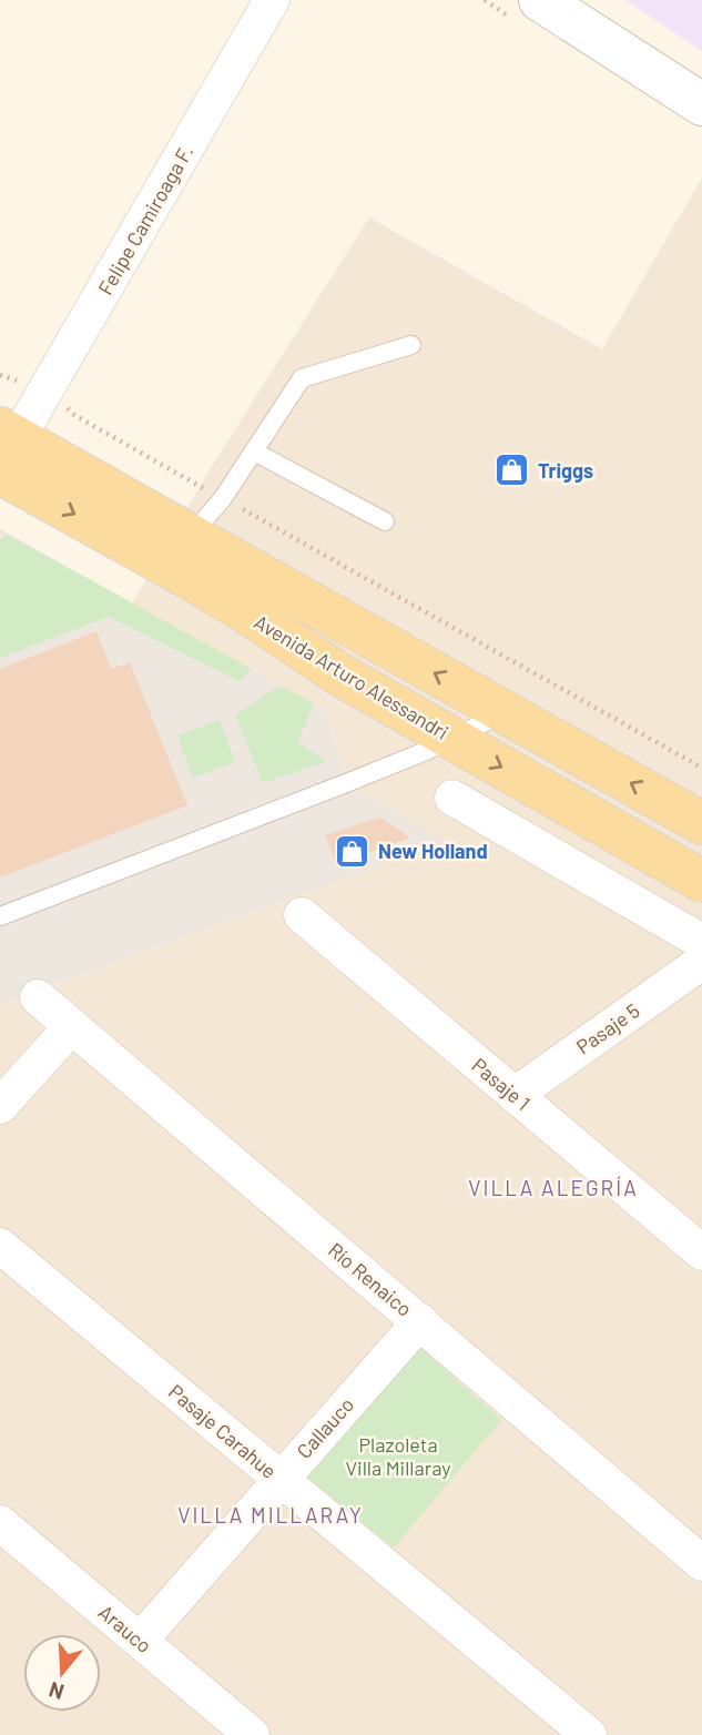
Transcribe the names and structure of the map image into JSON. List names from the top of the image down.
{
  "streets": {
    "main road": ["Avenida Arturo Alessandri"],
    "street": [
      "Felipe Camiroaga F.",
      "Pasaje 5",
      "Pasaje 1",
      "Río Renaico",
      "Callauco",
      "Pasaje Carahue",
      "Arauco"
    ]
  },
  "crossings": [
    ["Felipe Camiroaga F.", "Avenida Arturo Alessandri"],
    ["Pasaje 5", "Pasaje 1"],
    ["Río Renaico", "Callauco"],
    ["Callauco", "Pasaje Carahue"],
    ["Callauco", "Arauco"]
  ],
  "districts": ["VILLA ALEGRÍA", "VILLA MILLARAY"],
  "parks": ["Plazoleta Villa Millaray"],
  "places": {
    "shop": ["Triggs", "New Holland"]
  },
  "north": "bottom"
}
